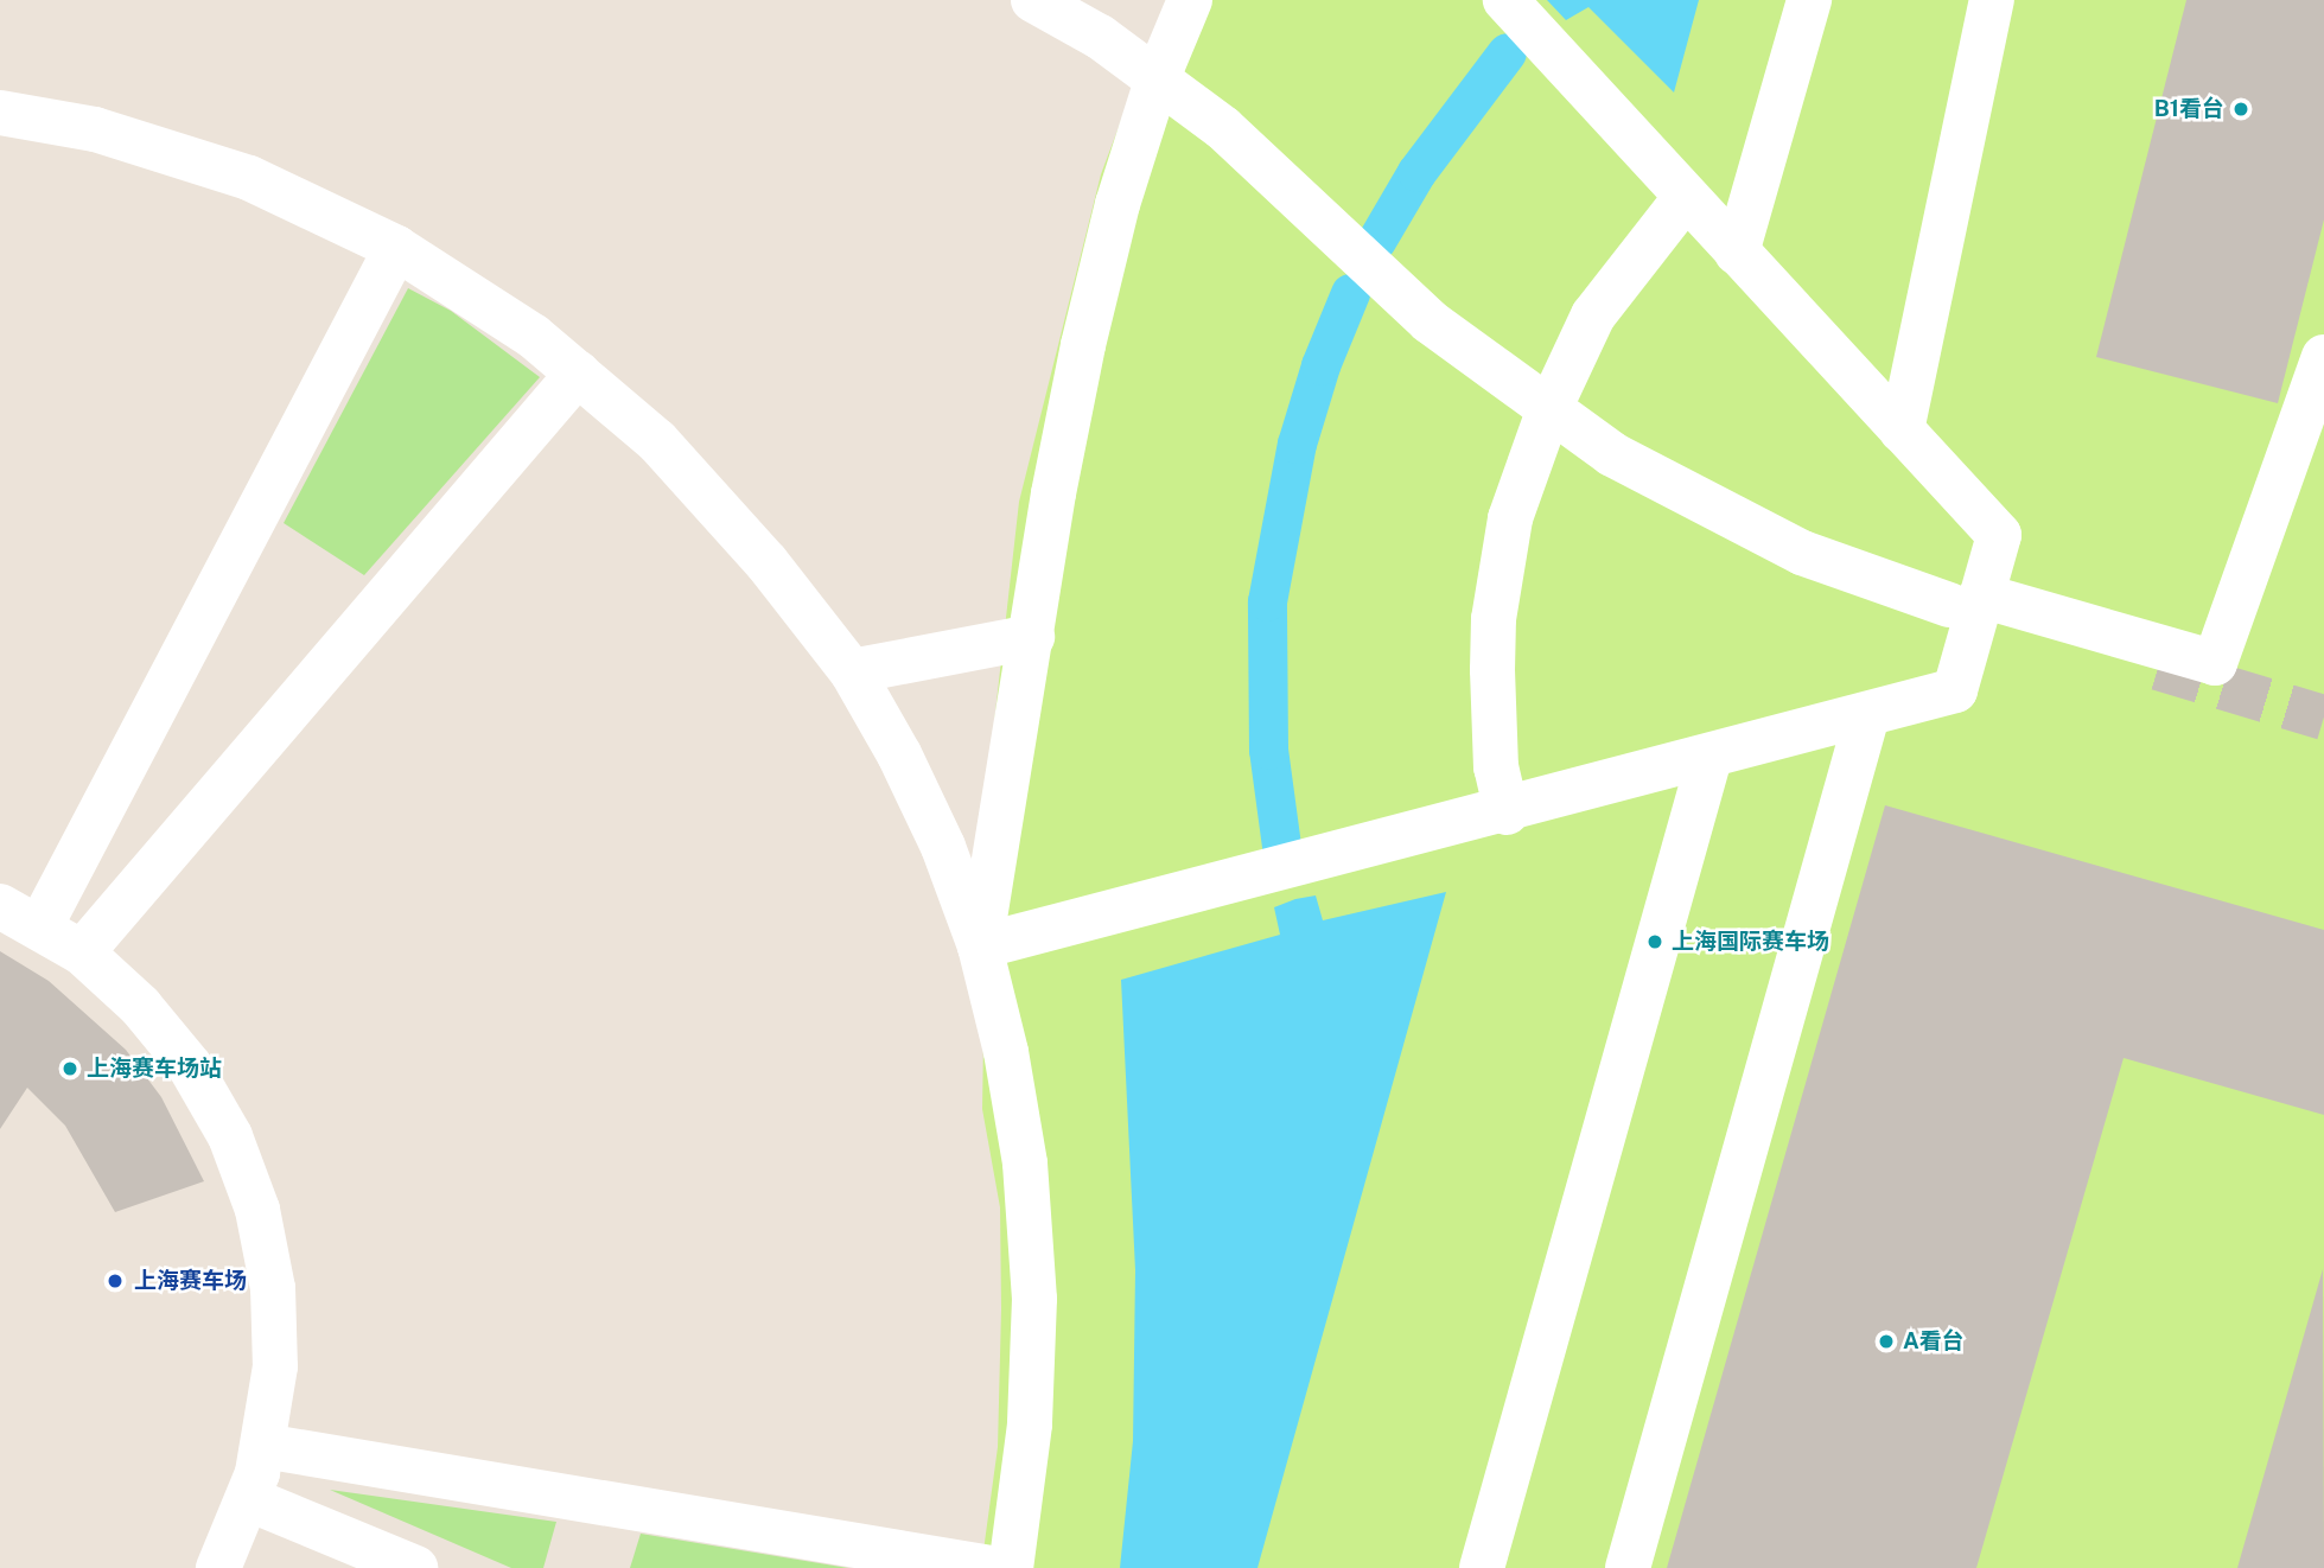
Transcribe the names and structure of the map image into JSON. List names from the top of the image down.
{
  "places": [
    "B1看台",
    "上海国际赛车场",
    "上海赛车场站",
    "上海赛车场",
    "A看台"
  ]
}
